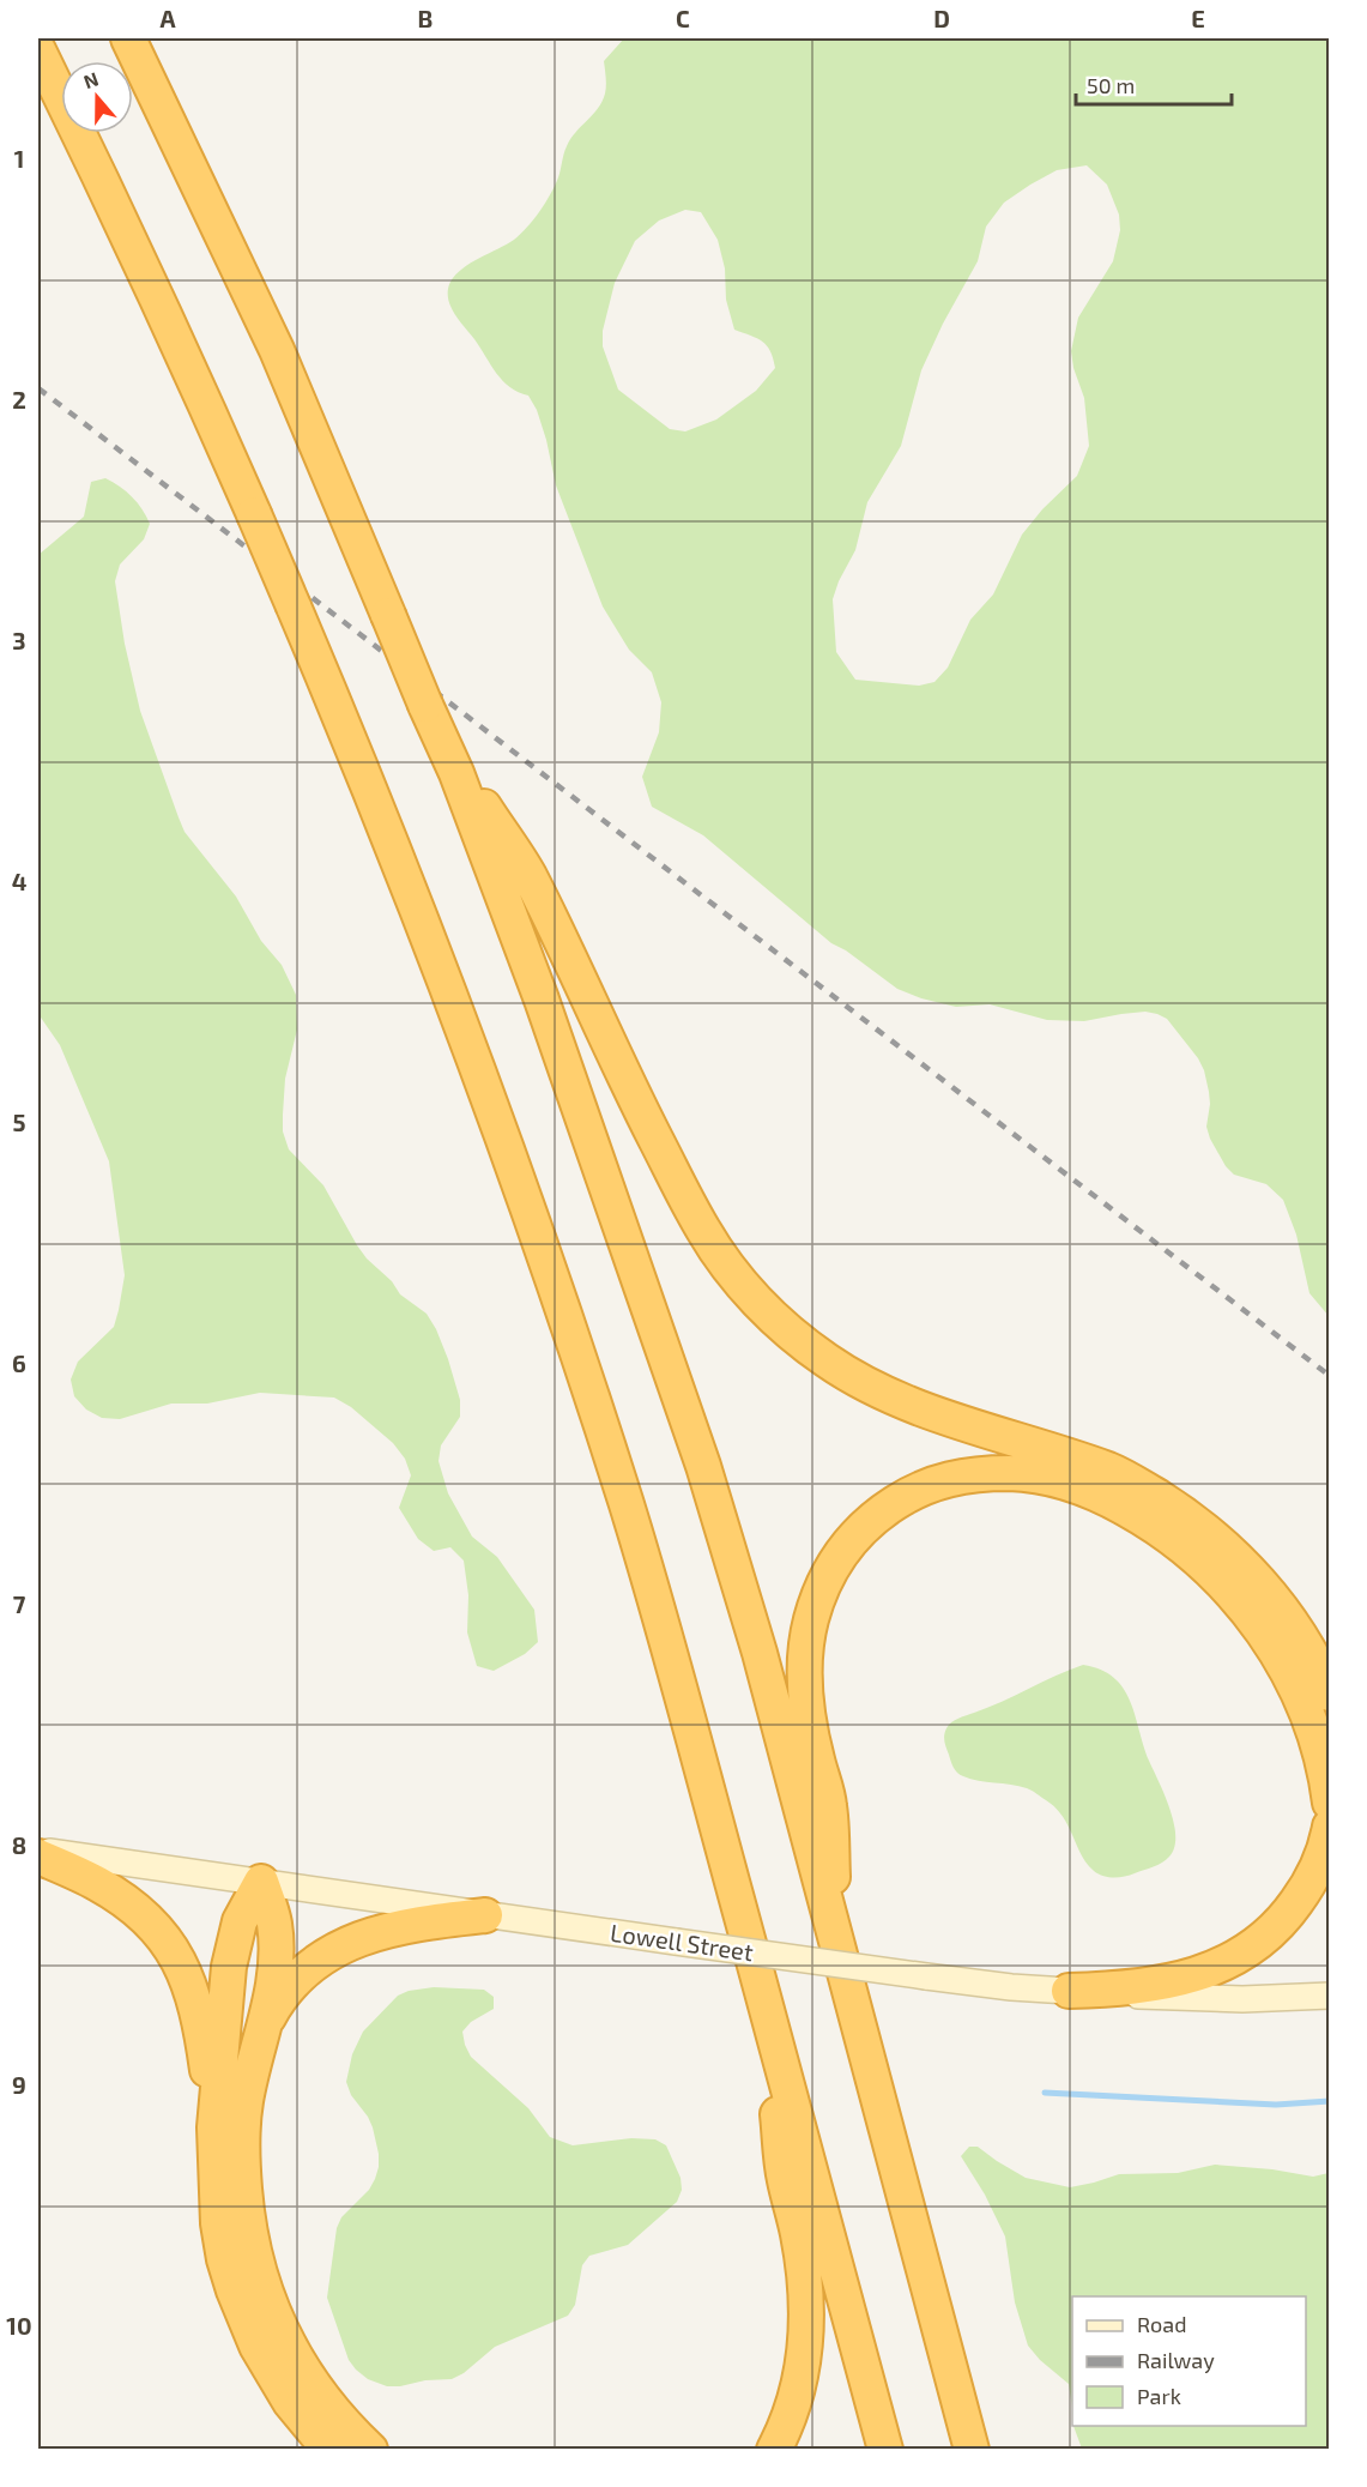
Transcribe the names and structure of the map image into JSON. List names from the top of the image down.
{
  "streets": {
    "main road": ["Lowell Street"]
  },
  "legend": ["Road", "Railway", "Park"],
  "scale_bar": "50 m",
  "north": "top",
  "grid": {
    "columns": [
      "A",
      "B",
      "C",
      "D",
      "E"
    ],
    "rows": [
      "1",
      "2",
      "3",
      "4",
      "5",
      "6",
      "7",
      "8",
      "9",
      "10"
    ]
  }
}
